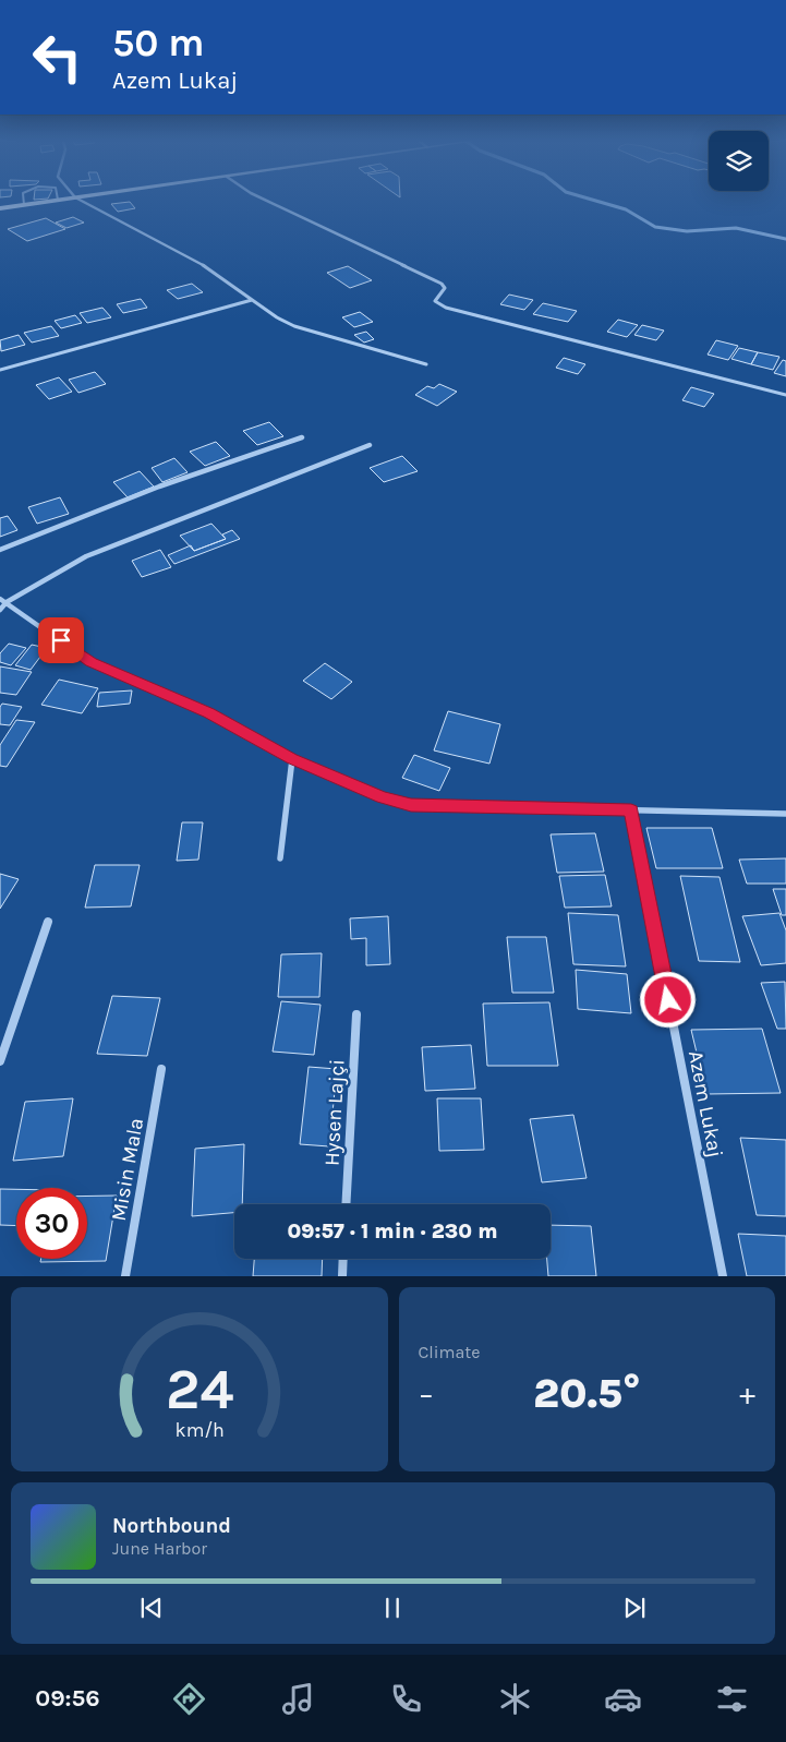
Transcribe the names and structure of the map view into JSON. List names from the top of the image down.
{
  "streets": {
    "street": ["Azem Lukaj", "Hysen Lajçi", "Misin Mala"]
  },
  "page": {
    "turn": ["50 m", "Azem Lukaj"],
    "limit": "30",
    "trip": "09:57 · 1 min · 230 m",
    "tile": "Climate",
    "heat": ["−", "20.5°", "+"],
    "song": ["Northbound", "June Harbor"],
    "tabs": "09:56",
    "gauge": ["24", "km/h"]
  }
}
